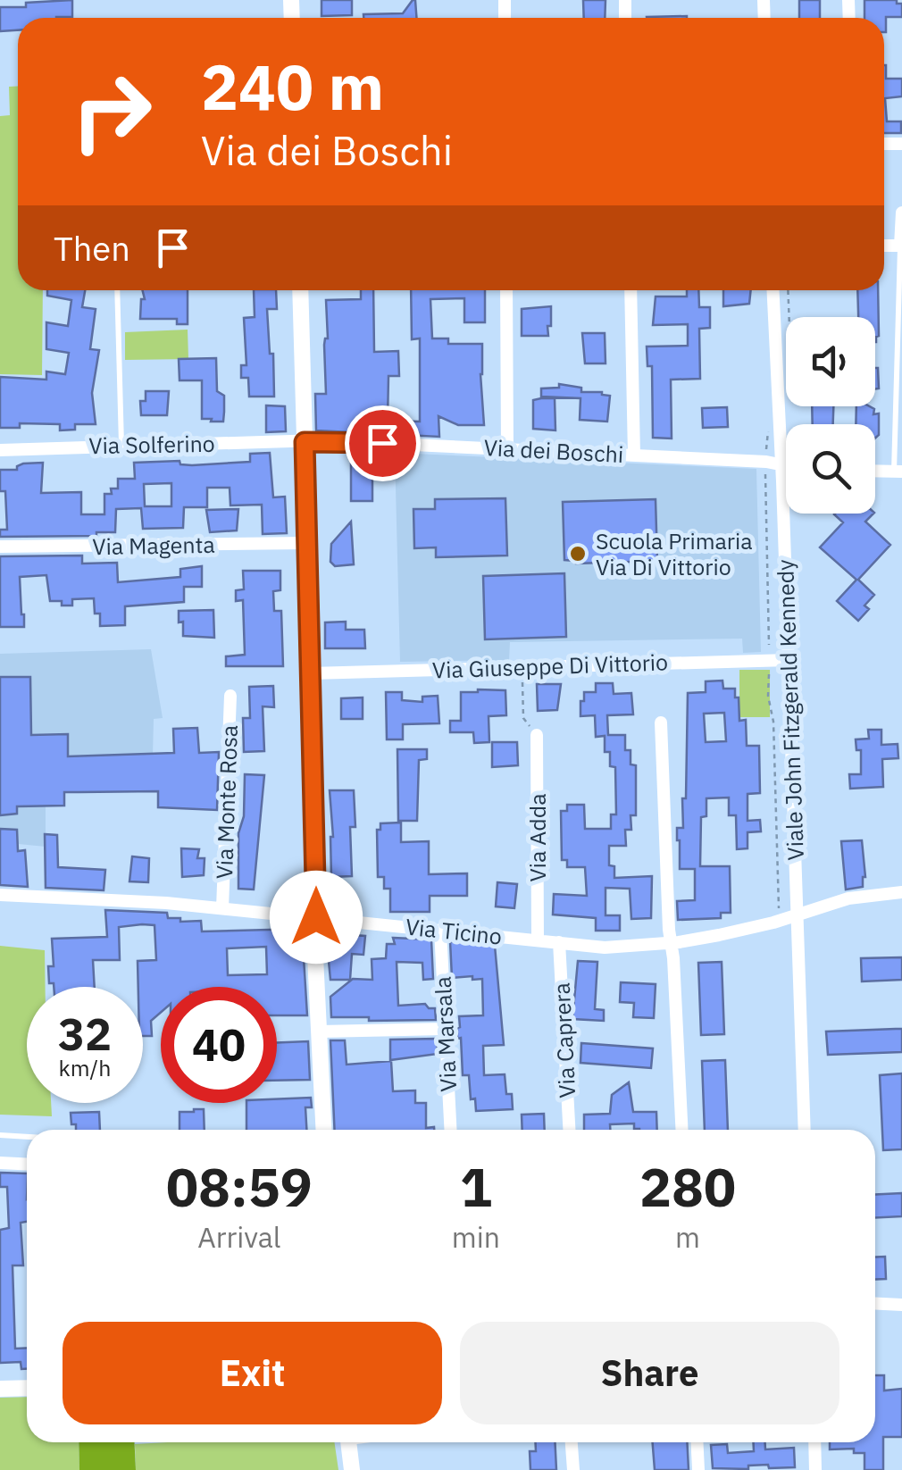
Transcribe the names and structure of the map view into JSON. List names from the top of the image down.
{
  "streets": {
    "street": [
      "Via Solferino",
      "Via dei Boschi",
      "Via Magenta",
      "Via Giuseppe Di Vittorio",
      "Viale John Fitzgerald Kennedy",
      "Via Monte Rosa",
      "Via Adda",
      "Via Ticino",
      "Via Marsala",
      "Via Caprera"
    ]
  },
  "crossings": [
    ["Via Solferino", "Via dei Boschi"],
    ["Via dei Boschi", "Viale John Fitzgerald Kennedy"],
    ["Via Giuseppe Di Vittorio", "Viale John Fitzgerald Kennedy"],
    ["Viale John Fitzgerald Kennedy", "Via Ticino"],
    ["Via Monte Rosa", "Via Ticino"],
    ["Via Adda", "Via Ticino"],
    ["Via Ticino", "Via Marsala"],
    ["Via Ticino", "Via Caprera"]
  ],
  "places": ["Scuola Primaria Via Di Vittorio"],
  "page": {
    "turn": ["240 m", "Via dei Boschi"],
    "then": "Then",
    "speed": "32 km/h",
    "limit": "40",
    "eta": [
      "08:59",
      "Arrival",
      "1",
      "min",
      "280",
      "m"
    ],
    "buttons": ["Exit", "Share"]
  }
}
